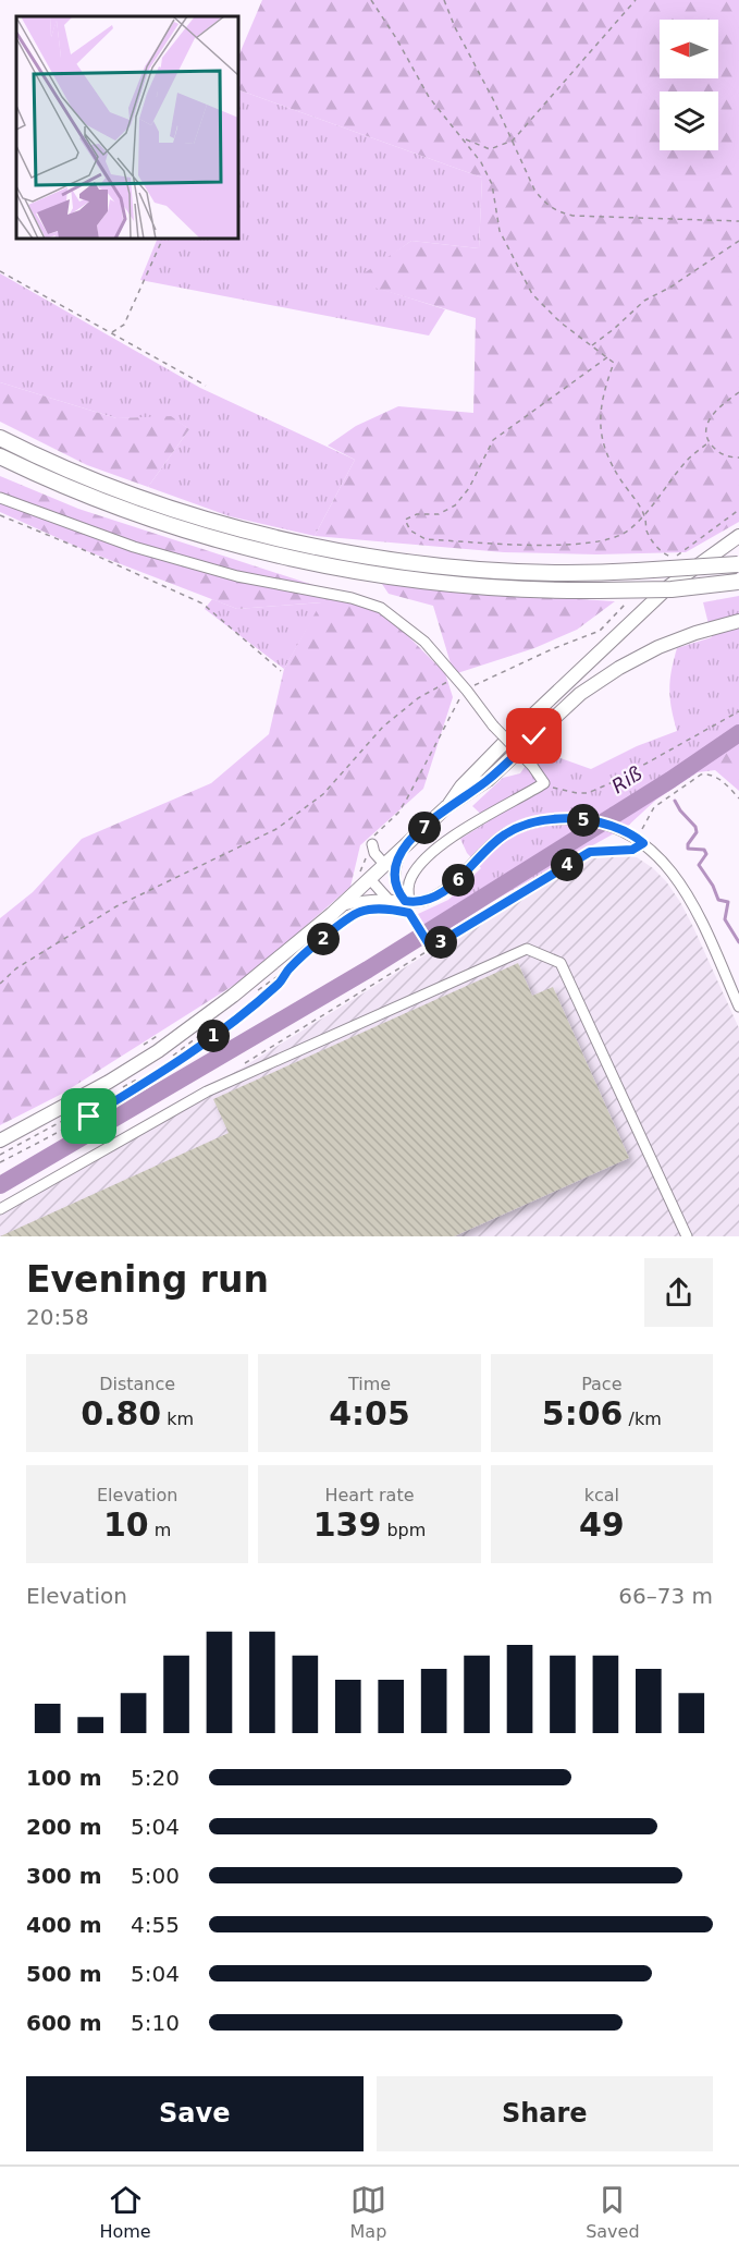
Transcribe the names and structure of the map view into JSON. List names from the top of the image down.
{
  "water": ["Riß"],
  "north": "left",
  "page": {
    "pins": [
      "5",
      "7",
      "4",
      "6",
      "2",
      "3",
      "1"
    ],
    "heading": ["Evening run", "20:58"],
    "stats": [
      ["Distance", "0.80 km"],
      ["Time", "4:05"],
      ["Pace", "5:06 /km"],
      ["Elevation", "10 m"],
      ["Heart rate", "139 bpm"],
      ["kcal", "49"]
    ],
    "chart": ["Elevation", "66–73 m"],
    "list": [
      {
        "name": "100 m",
        "note": "5:20"
      },
      {
        "name": "200 m",
        "note": "5:04"
      },
      {
        "name": "300 m",
        "note": "5:00"
      },
      {
        "name": "400 m",
        "note": "4:55"
      },
      {
        "name": "500 m",
        "note": "5:04"
      },
      {
        "name": "600 m",
        "note": "5:10"
      }
    ],
    "buttons": ["Save", "Share"],
    "tabs": ["Home", "Map", "Saved"]
  }
}
